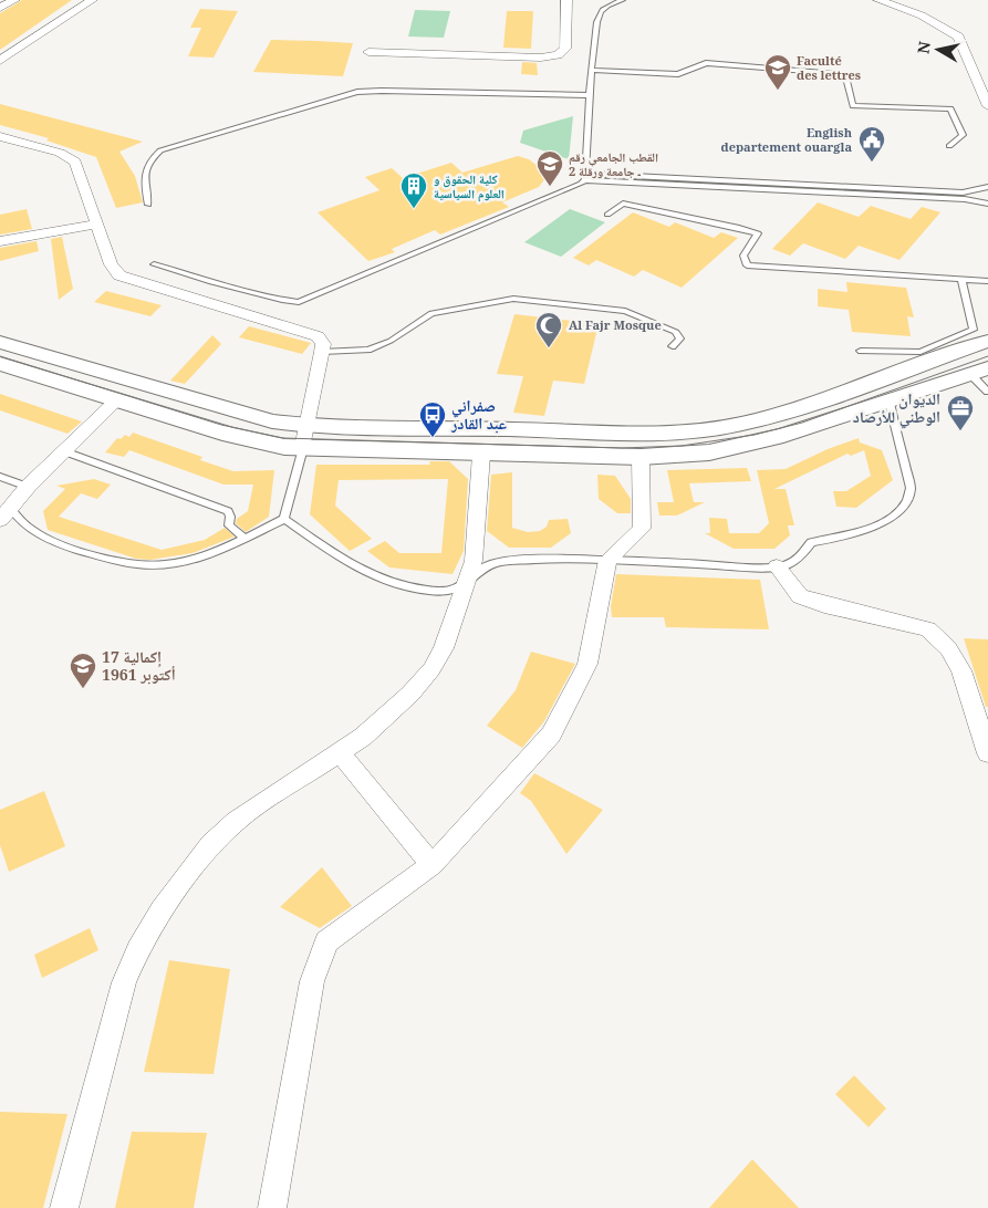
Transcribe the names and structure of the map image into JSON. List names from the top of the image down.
{
  "places": {
    "school or university": ["Faculté des lettres", "القطب الجامعي رقم 2 ـ جامعة ورقلة", "إكمالية 17 أكتوبر 1961"],
    "public building": ["English departement ouargla"],
    "building": ["كلية الحقوق و العلوم السياسية"],
    "mosque": ["Al Fajr Mosque"],
    "office": ["الديوان الوطني للأرصاد"],
    "bus stop": ["صفراني عبد القادر"]
  },
  "north": "left"
}
